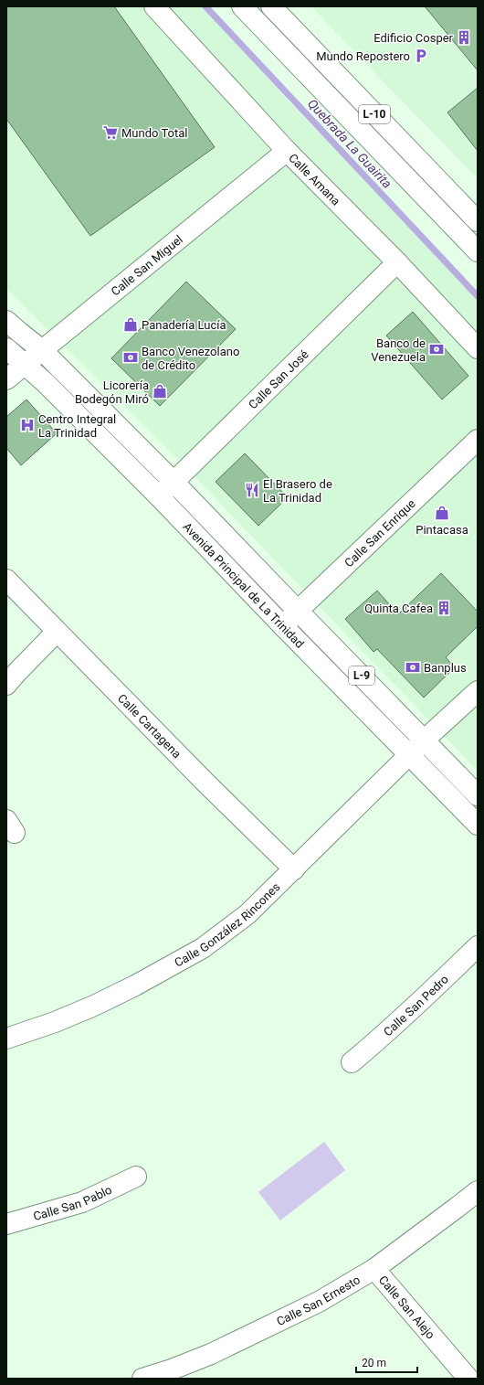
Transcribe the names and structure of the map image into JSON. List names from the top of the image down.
{
  "streets": {
    "street": [
      "L-10",
      "Calle Amana",
      "Calle San Miguel",
      "Calle San José",
      "Calle San Enrique",
      "Avenida Principal de La Trinidad",
      "L-9",
      "Calle Cartagena",
      "Calle González Rincones",
      "Calle San Pedro",
      "Calle San Pablo",
      "Calle San Ernesto",
      "Calle San Alejo"
    ]
  },
  "crossings": [
    ["Calle Amana", "Calle San Miguel"],
    ["Calle Amana", "Calle San José"],
    ["Calle San Miguel", "Avenida Principal de La Trinidad"],
    ["Calle San José", "Avenida Principal de La Trinidad"],
    ["Calle San Enrique", "Avenida Principal de La Trinidad"],
    ["Avenida Principal de La Trinidad", "Calle González Rincones"],
    ["Calle Cartagena", "Calle González Rincones"],
    ["Calle San Ernesto", "Calle San Alejo"]
  ],
  "water": ["Quebrada La Guairita"],
  "places": {
    "building": ["Edificio Cosper", "Quinta Cafea"],
    "parking": ["Mundo Repostero"],
    "supermarket": ["Mundo Total"],
    "shop": ["Panadería Lucía", "Licorería Bodegón Miró", "Pintacasa"],
    "bank": ["Banco de Venezuela", "Banco Venezolano de Crédito", "Banplus"],
    "hospital": ["Centro Integral La Trinidad"],
    "restaurant": ["El Brasero de La Trinidad"]
  },
  "scale_bar": "20 m"
}
